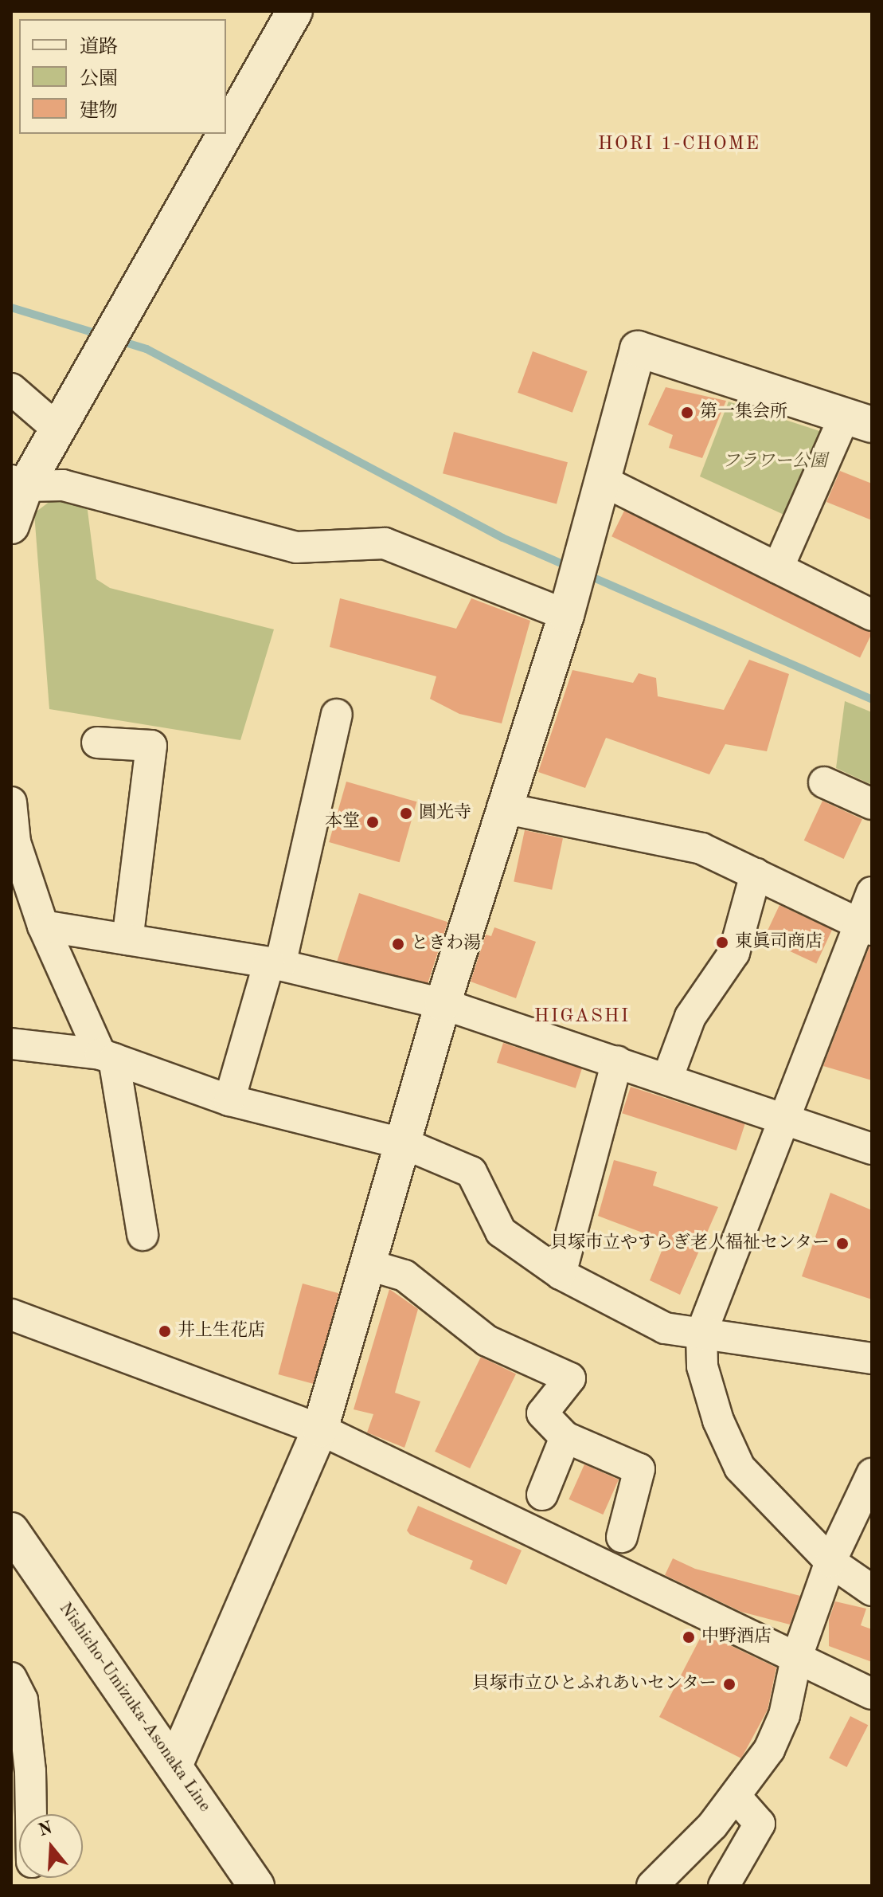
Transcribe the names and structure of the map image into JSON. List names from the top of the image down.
{
  "streets": {
    "street": ["Nishicho-Umizuka-Asonaka Line"]
  },
  "districts": ["HORI 1-CHOME", "HIGASHI"],
  "parks": ["フラワー公園"],
  "places": [
    "第一集会所",
    "圓光寺",
    "本堂",
    "東眞司商店",
    "ときわ湯",
    "貝塚市立やすらぎ老人福祉センター",
    "井上生花店",
    "中野酒店",
    "貝塚市立ひとふれあいセンター"
  ],
  "legend": ["道路", "公園", "建物"],
  "north": "top"
}
